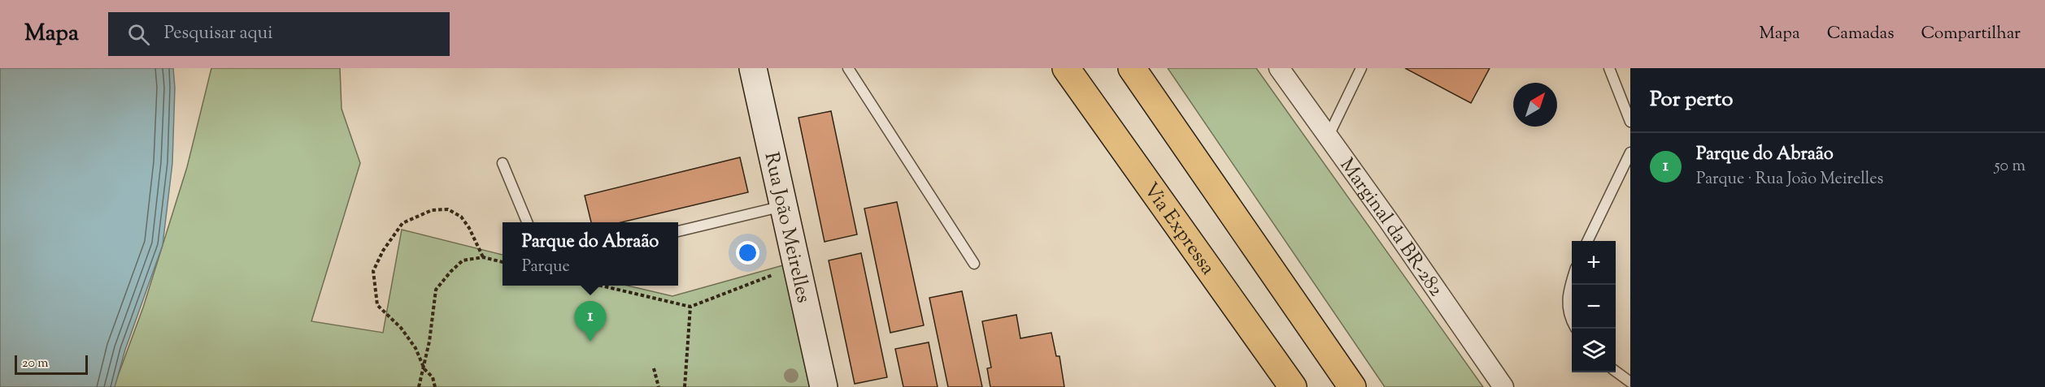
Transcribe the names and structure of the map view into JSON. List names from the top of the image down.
{
  "streets": {
    "highway": ["Via Expressa"],
    "main road": ["Rua João Meirelles"],
    "street": ["Marginal da BR-282"]
  },
  "scale_bar": "20 m",
  "north": "top right",
  "page": {
    "header": "Mapa",
    "search": "Pesquisar aqui",
    "nav": ["Mapa", "Camadas", "Compartilhar"],
    "heading": "Por perto",
    "list": [
      {
        "mark": "1",
        "name": "Parque do Abraão",
        "note": "Parque · Rua João Meirelles",
        "value": "50 m"
      }
    ],
    "popup": ["Parque do Abraão", "Parque"],
    "map_buttons": ["+", "−"],
    "pins": "1",
    "scale": "20 m"
  }
}
